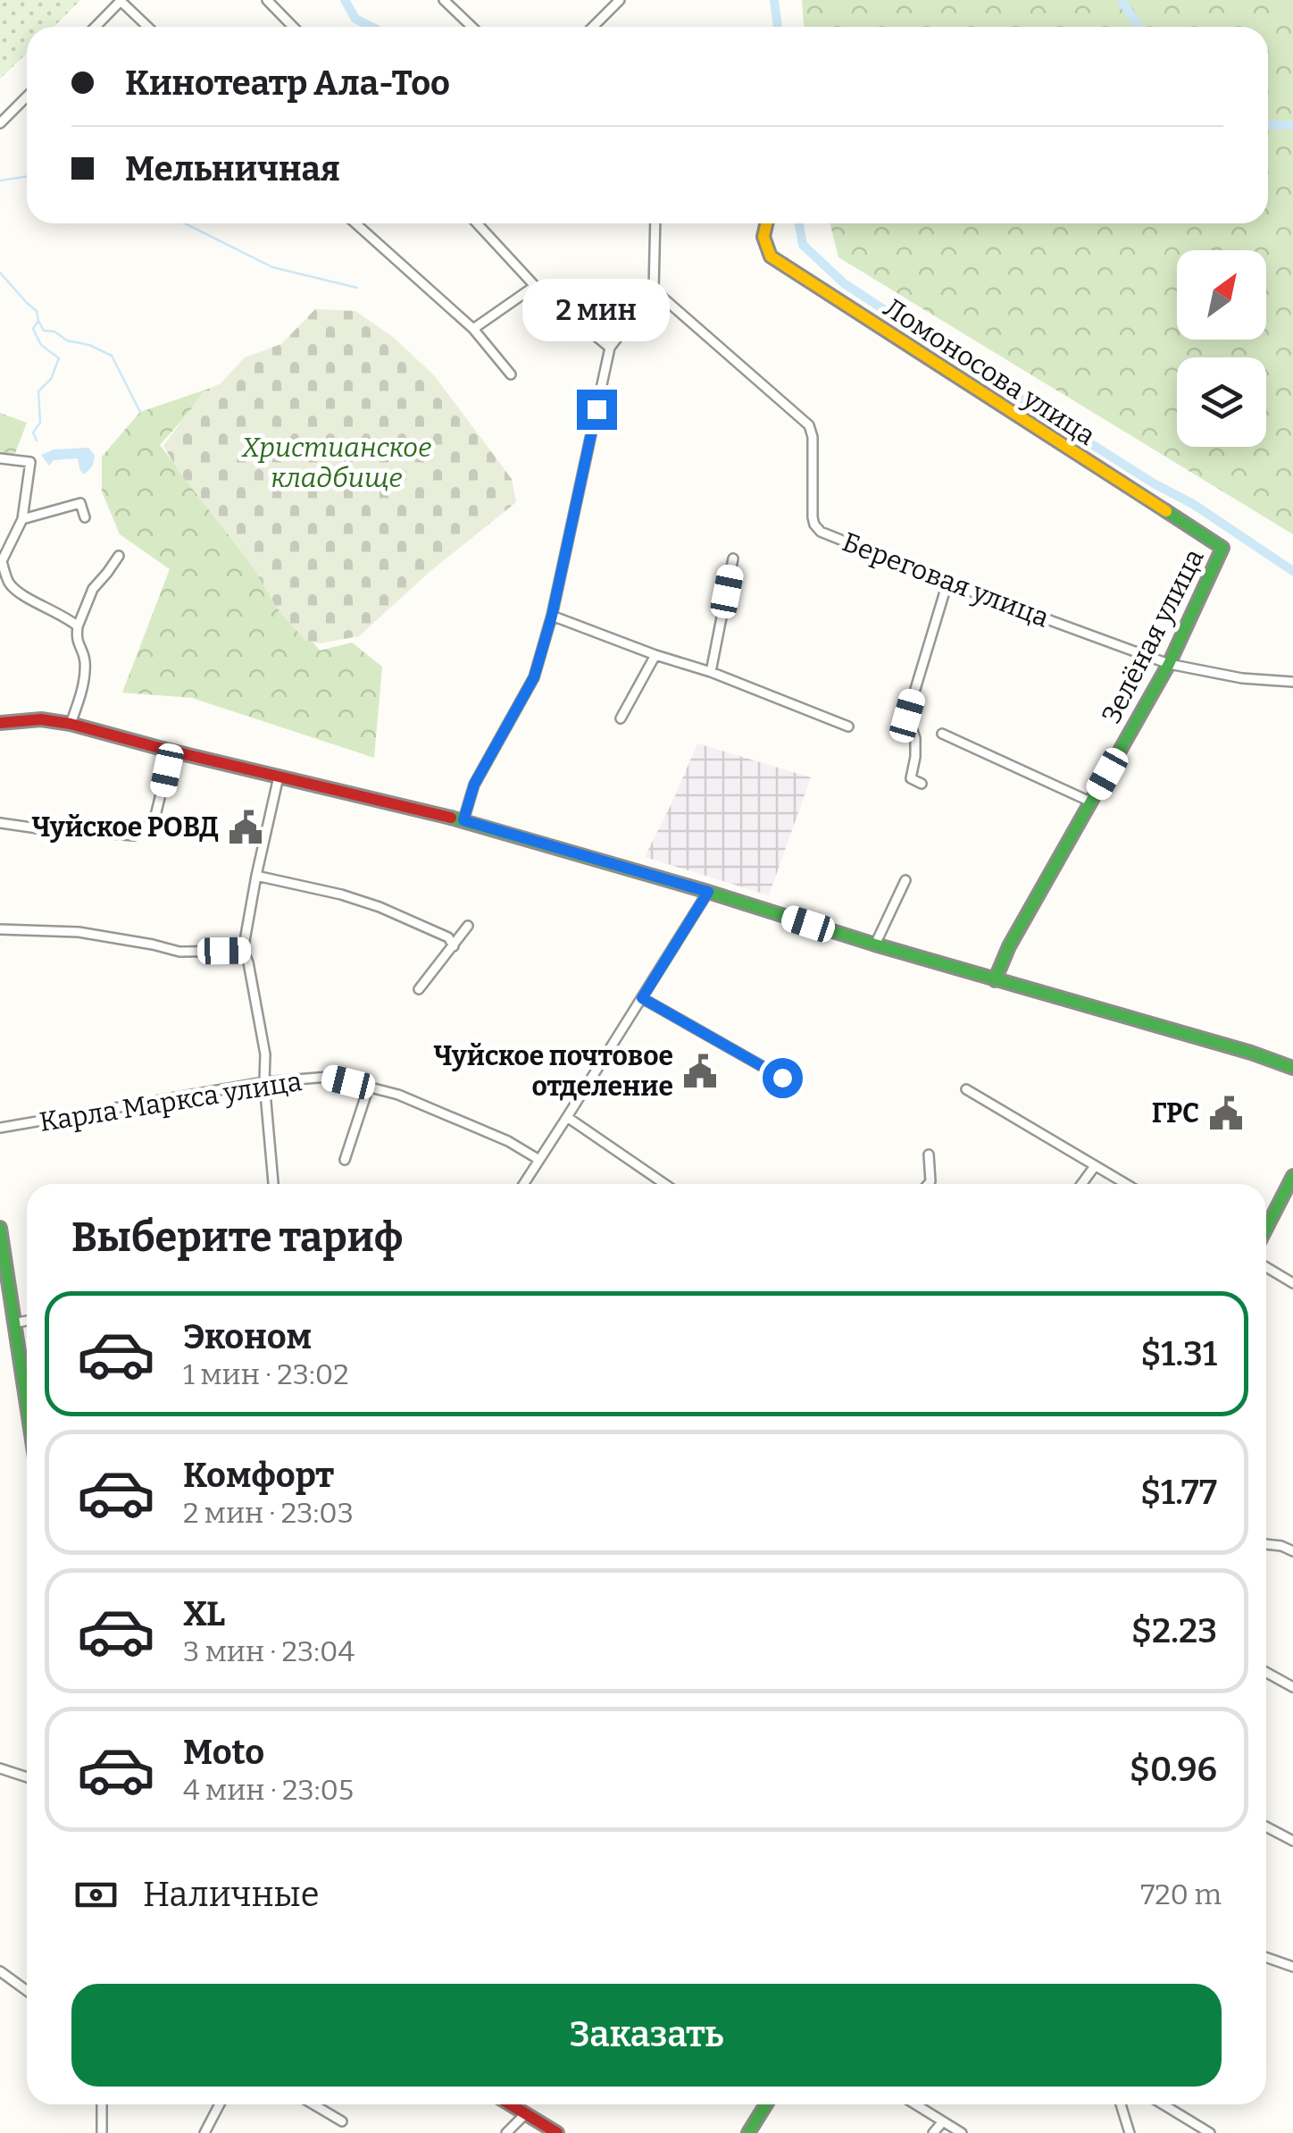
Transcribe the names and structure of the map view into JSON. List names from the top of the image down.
{
  "streets": {
    "street": [
      "Ломоносова улица",
      "Береговая улица",
      "Зелёная улица",
      "Карла Маркса улица"
    ]
  },
  "crossings": [
    ["Ломоносова улица", "Зелёная улица"],
    ["Береговая улица", "Зелёная улица"]
  ],
  "parks": ["Христианское кладбище"],
  "places": {
    "public building": ["Чуйское РОВД", "Чуйское почтовое отделение", "ГРС"]
  },
  "north": "top right",
  "page": {
    "banner": ["Кинотеатр Ала-Тоо", "Мельничная"],
    "bubble": "2 мин",
    "heading": "Выберите тариф",
    "list": [
      {
        "name": "Эконом",
        "note": "1 мин · 23:02",
        "value": "$1.31"
      },
      {
        "name": "Комфорт",
        "note": "2 мин · 23:03",
        "value": "$1.77"
      },
      {
        "name": "XL",
        "note": "3 мин · 23:04",
        "value": "$2.23"
      },
      {
        "name": "Moto",
        "note": "4 мин · 23:05",
        "value": "$0.96"
      }
    ],
    "pay": ["Наличные", "720 m"],
    "buttons": "Заказать"
  }
}
